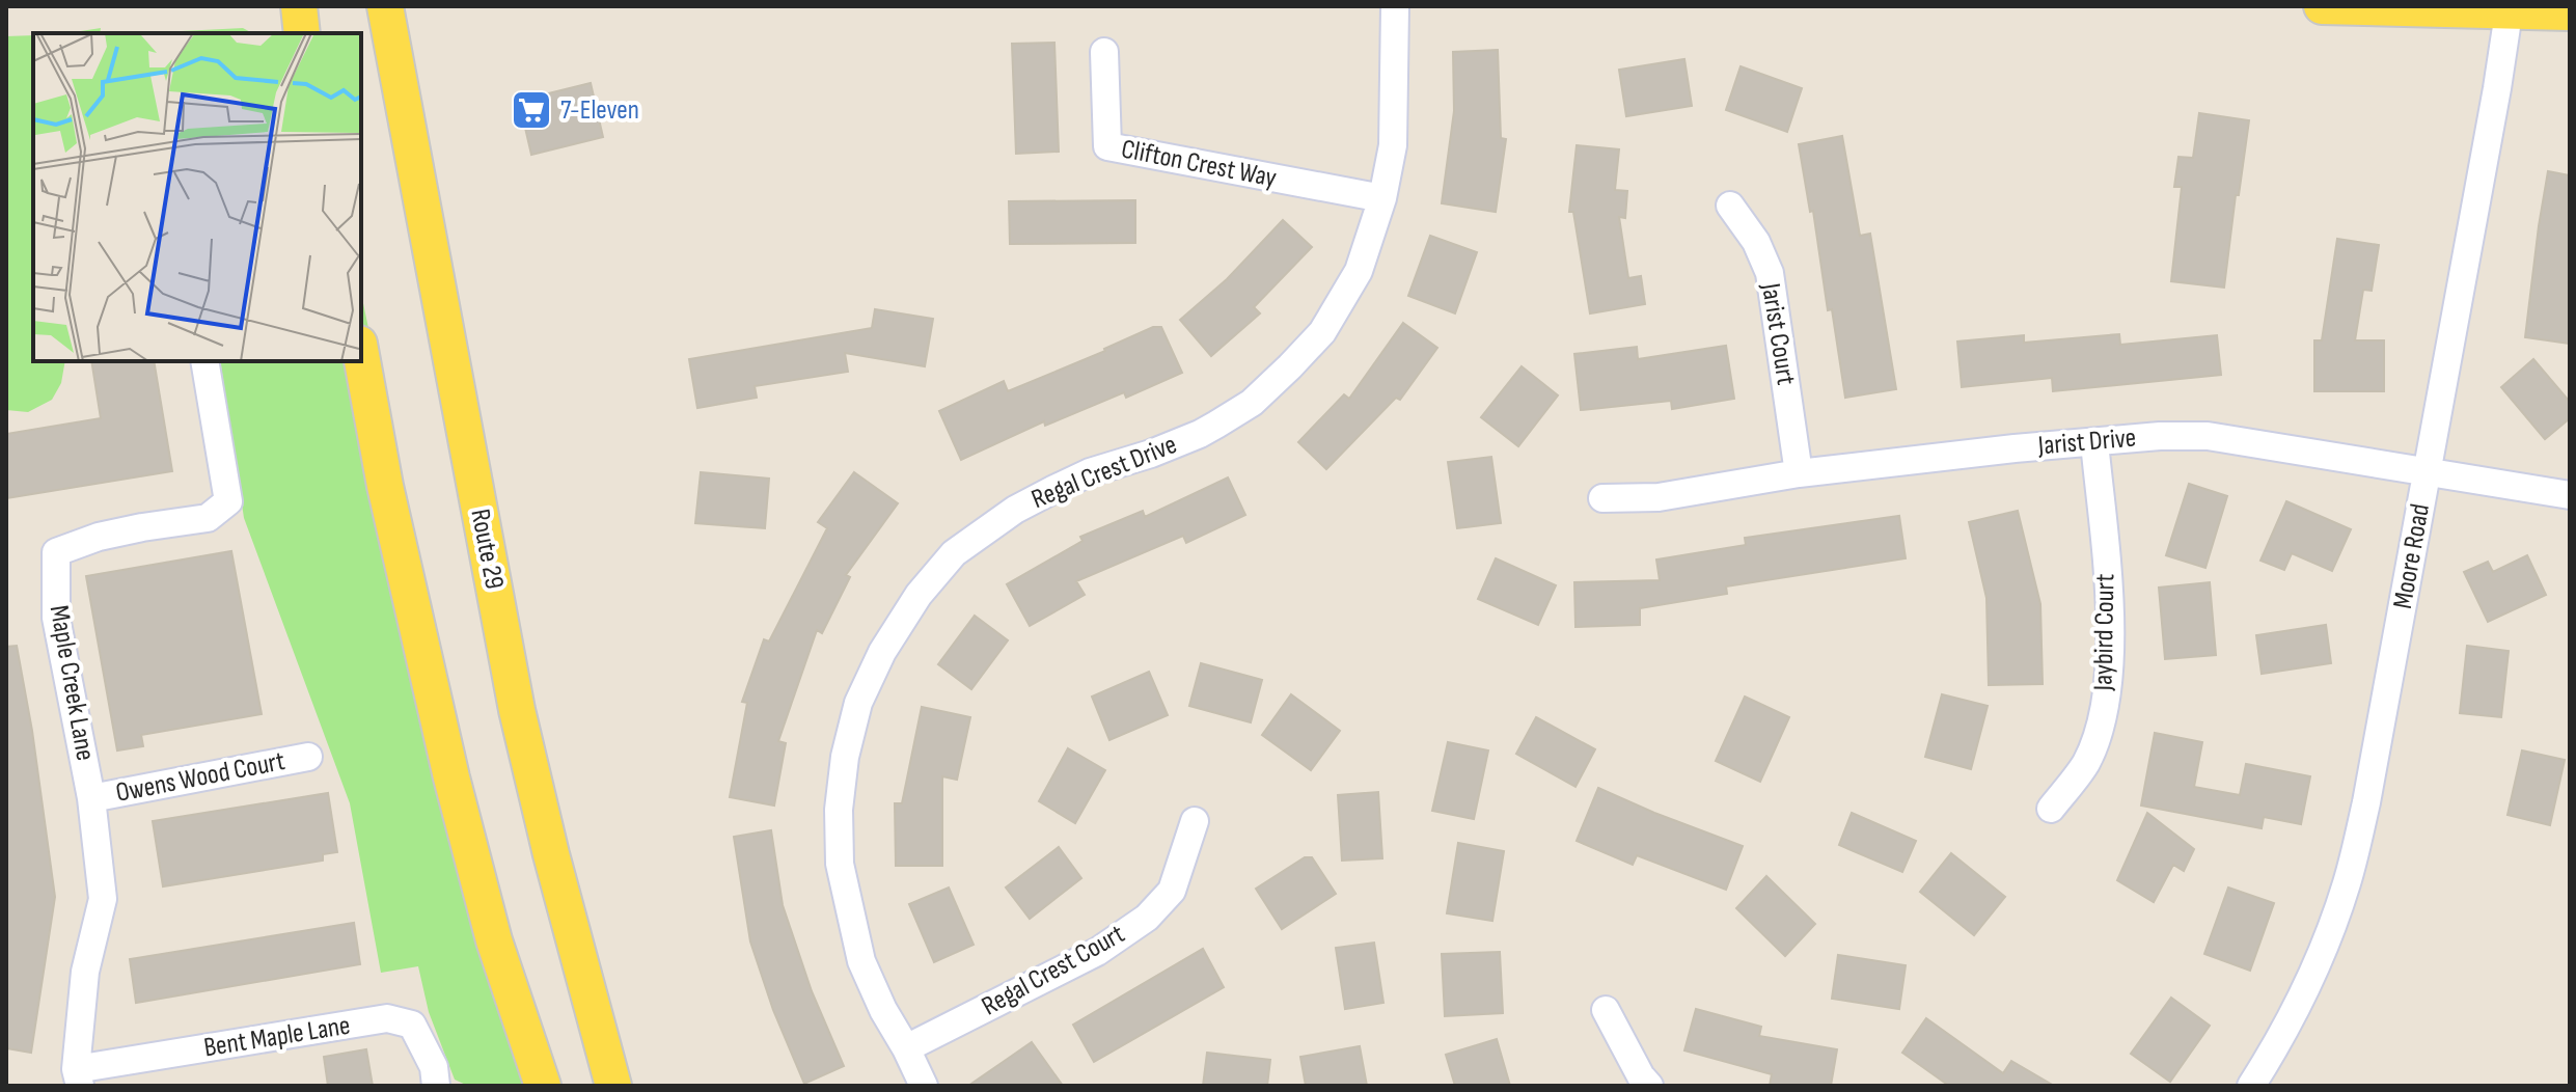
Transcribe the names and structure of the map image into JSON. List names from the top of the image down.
{
  "streets": {
    "main road": ["Route 29"],
    "street": [
      "Clifton Crest Way",
      "Jarist Court",
      "Jarist Drive",
      "Regal Crest Drive",
      "Moore Road",
      "Jaybird Court",
      "Maple Creek Lane",
      "Owens Wood Court",
      "Regal Crest Court",
      "Bent Maple Lane"
    ]
  },
  "crossings": [
    ["Clifton Crest Way", "Regal Crest Drive"],
    ["Jarist Court", "Jarist Drive"],
    ["Jarist Drive", "Moore Road"],
    ["Jarist Drive", "Jaybird Court"],
    ["Regal Crest Drive", "Regal Crest Court"],
    ["Maple Creek Lane", "Owens Wood Court"],
    ["Maple Creek Lane", "Bent Maple Lane"]
  ],
  "places": {
    "supermarket": ["7-Eleven"]
  }
}
